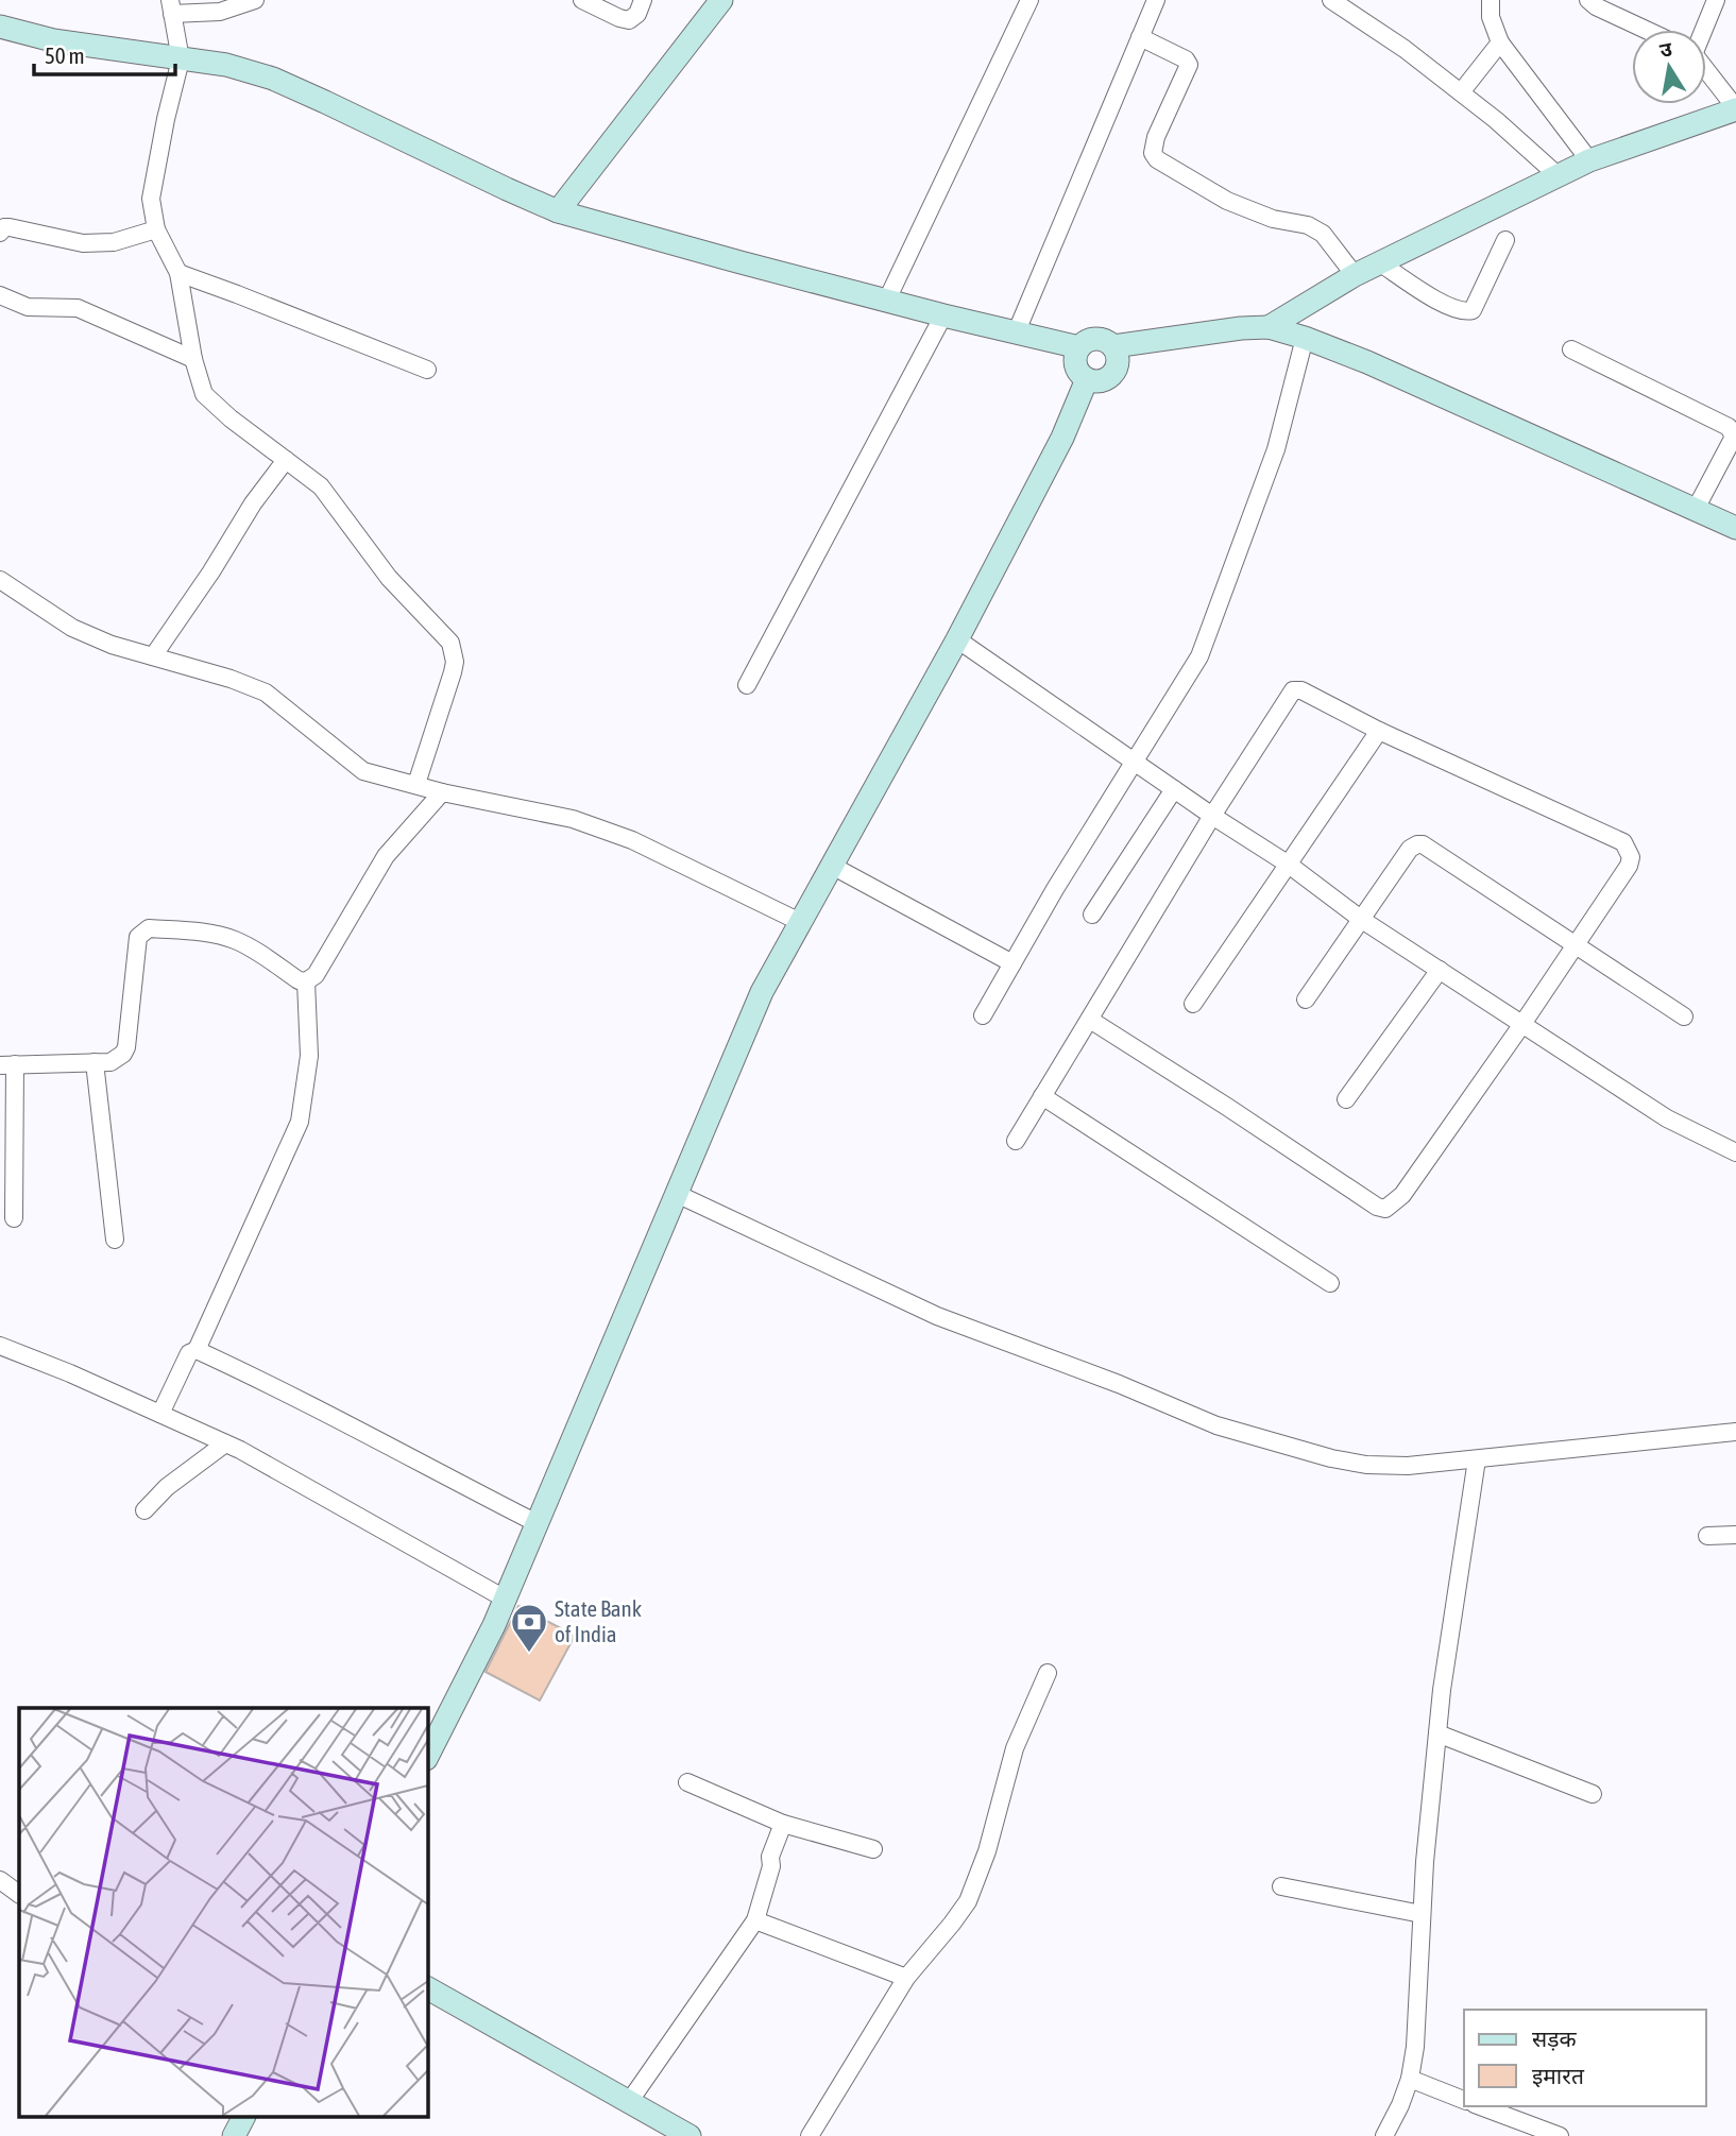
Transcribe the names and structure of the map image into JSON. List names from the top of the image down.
{
  "places": {
    "bank": ["State Bank of India"]
  },
  "legend": ["सड़क", "इमारत"],
  "scale_bar": "50 m",
  "north": "top"
}
